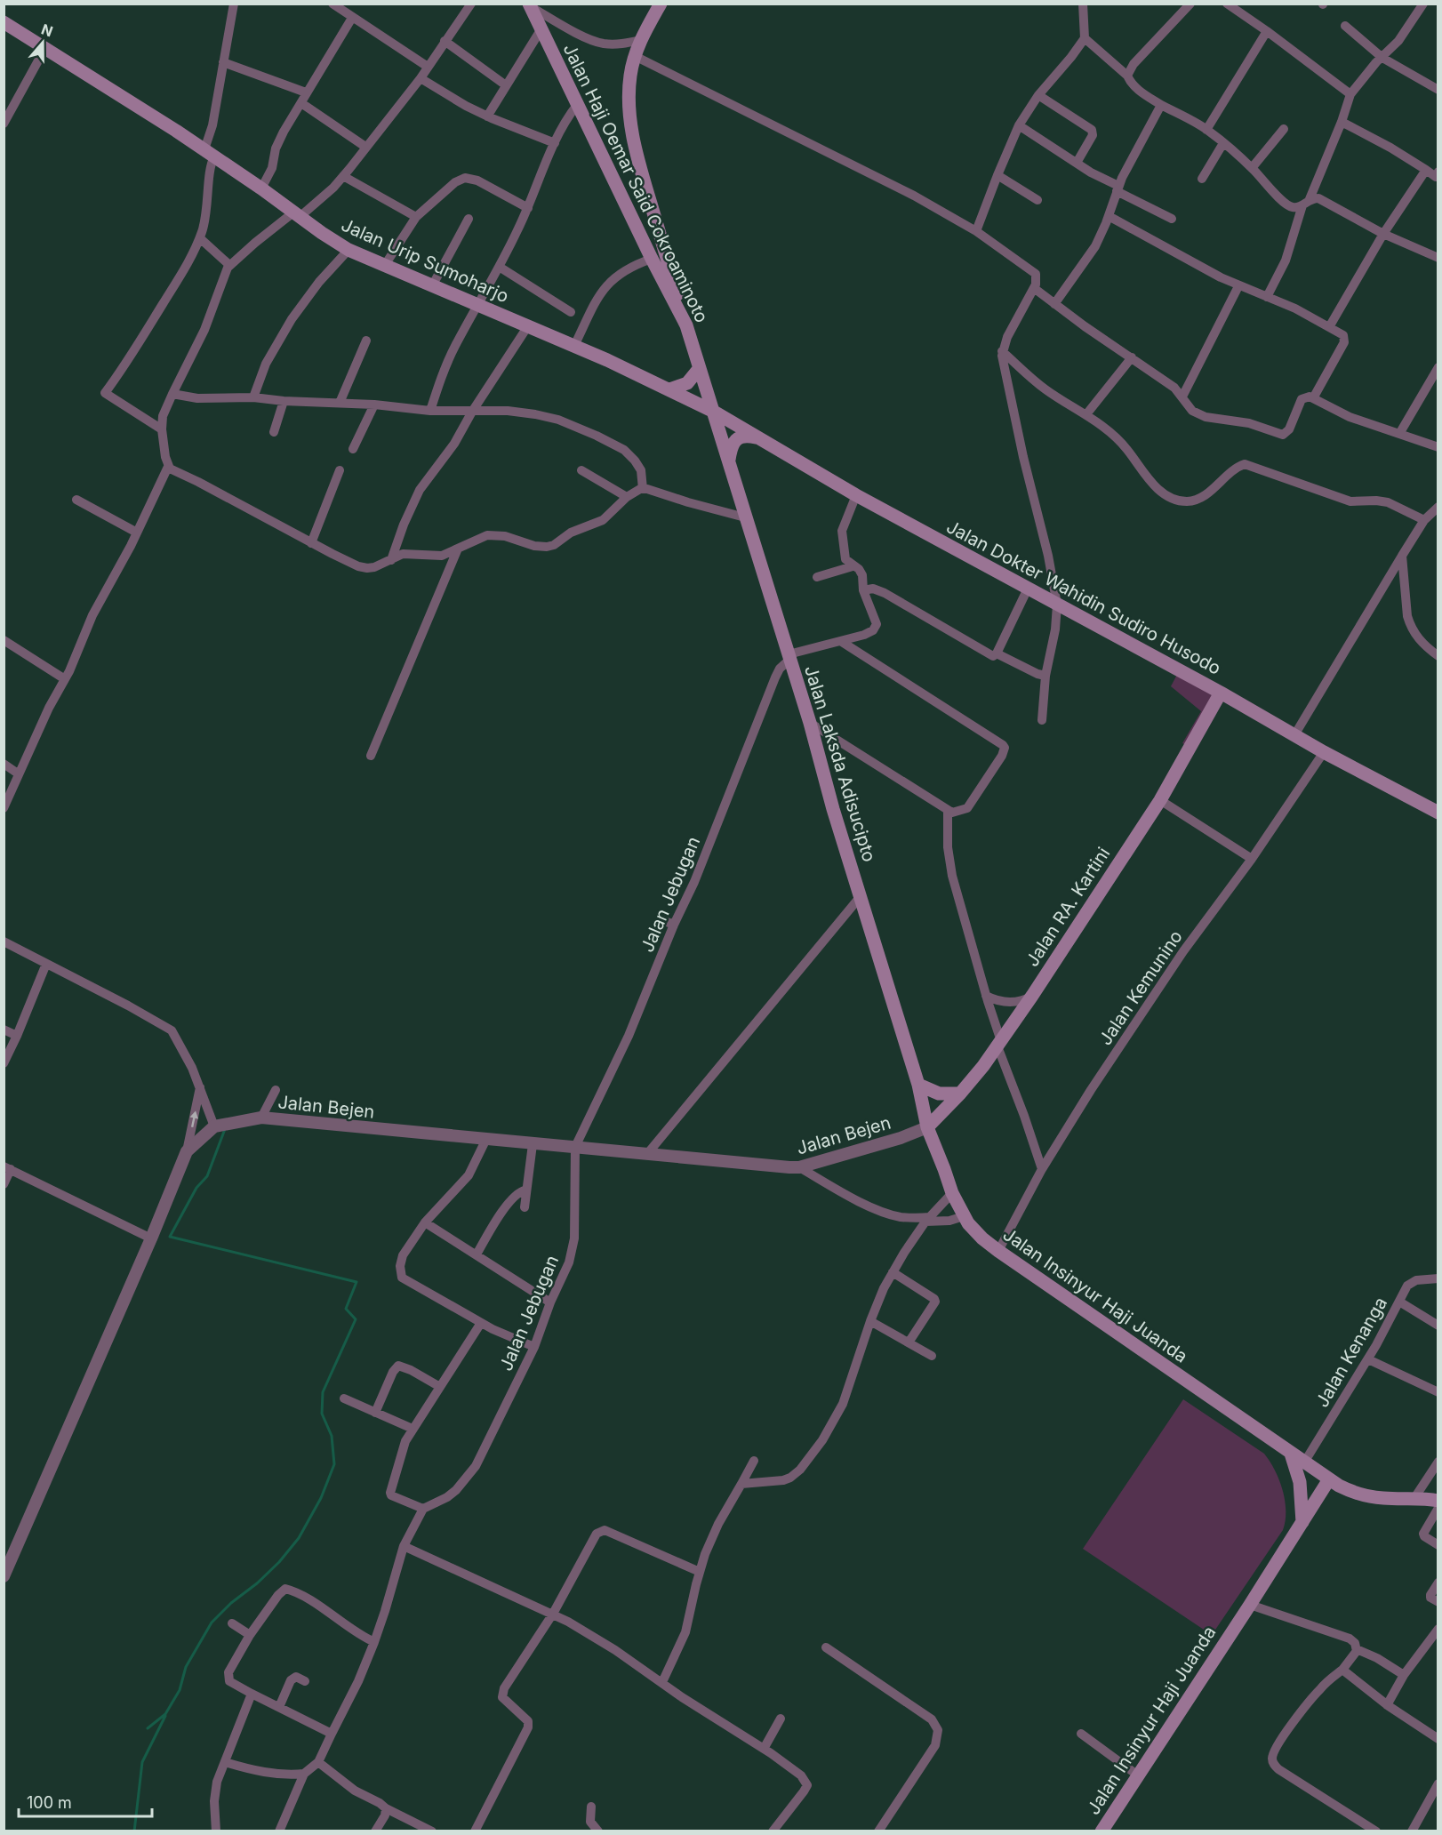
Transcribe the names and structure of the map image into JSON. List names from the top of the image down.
{
  "streets": {
    "main road": [
      "Jalan Haji Oemar Said Cokroaminoto",
      "Jalan Urip Sumoharjo",
      "Jalan Dokter Wahidin Sudiro Husodo",
      "Jalan Laksda Adisucipto",
      "Jalan RA. Kartini",
      "Jalan Insinyur Haji Juanda"
    ],
    "street": [
      "Jalan Jebugan",
      "Jalan Kemunino",
      "Jalan Bejen",
      "Jalan Kenanga"
    ]
  },
  "crossings": [
    ["Jalan Haji Oemar Said Cokroaminoto", "Jalan Urip Sumoharjo"],
    ["Jalan Haji Oemar Said Cokroaminoto", "Jalan Dokter Wahidin Sudiro Husodo"],
    ["Jalan Haji Oemar Said Cokroaminoto", "Jalan Laksda Adisucipto"],
    ["Jalan Urip Sumoharjo", "Jalan Dokter Wahidin Sudiro Husodo"],
    ["Jalan Urip Sumoharjo", "Jalan Laksda Adisucipto"],
    ["Jalan Dokter Wahidin Sudiro Husodo", "Jalan Laksda Adisucipto"],
    ["Jalan Dokter Wahidin Sudiro Husodo", "Jalan RA. Kartini"],
    ["Jalan Dokter Wahidin Sudiro Husodo", "Jalan Kemunino"],
    ["Jalan Laksda Adisucipto", "Jalan Jebugan"],
    ["Jalan Laksda Adisucipto", "Jalan RA. Kartini"],
    ["Jalan Laksda Adisucipto", "Jalan Bejen"],
    ["Jalan Laksda Adisucipto", "Jalan Insinyur Haji Juanda"],
    ["Jalan Jebugan", "Jalan Bejen"],
    ["Jalan RA. Kartini", "Jalan Bejen"],
    ["Jalan RA. Kartini", "Jalan Insinyur Haji Juanda"],
    ["Jalan Kemunino", "Jalan Insinyur Haji Juanda"],
    ["Jalan Bejen", "Jalan Insinyur Haji Juanda"],
    ["Jalan Insinyur Haji Juanda", "Jalan Kenanga"]
  ],
  "scale_bar": "100 m",
  "north": "top"
}
